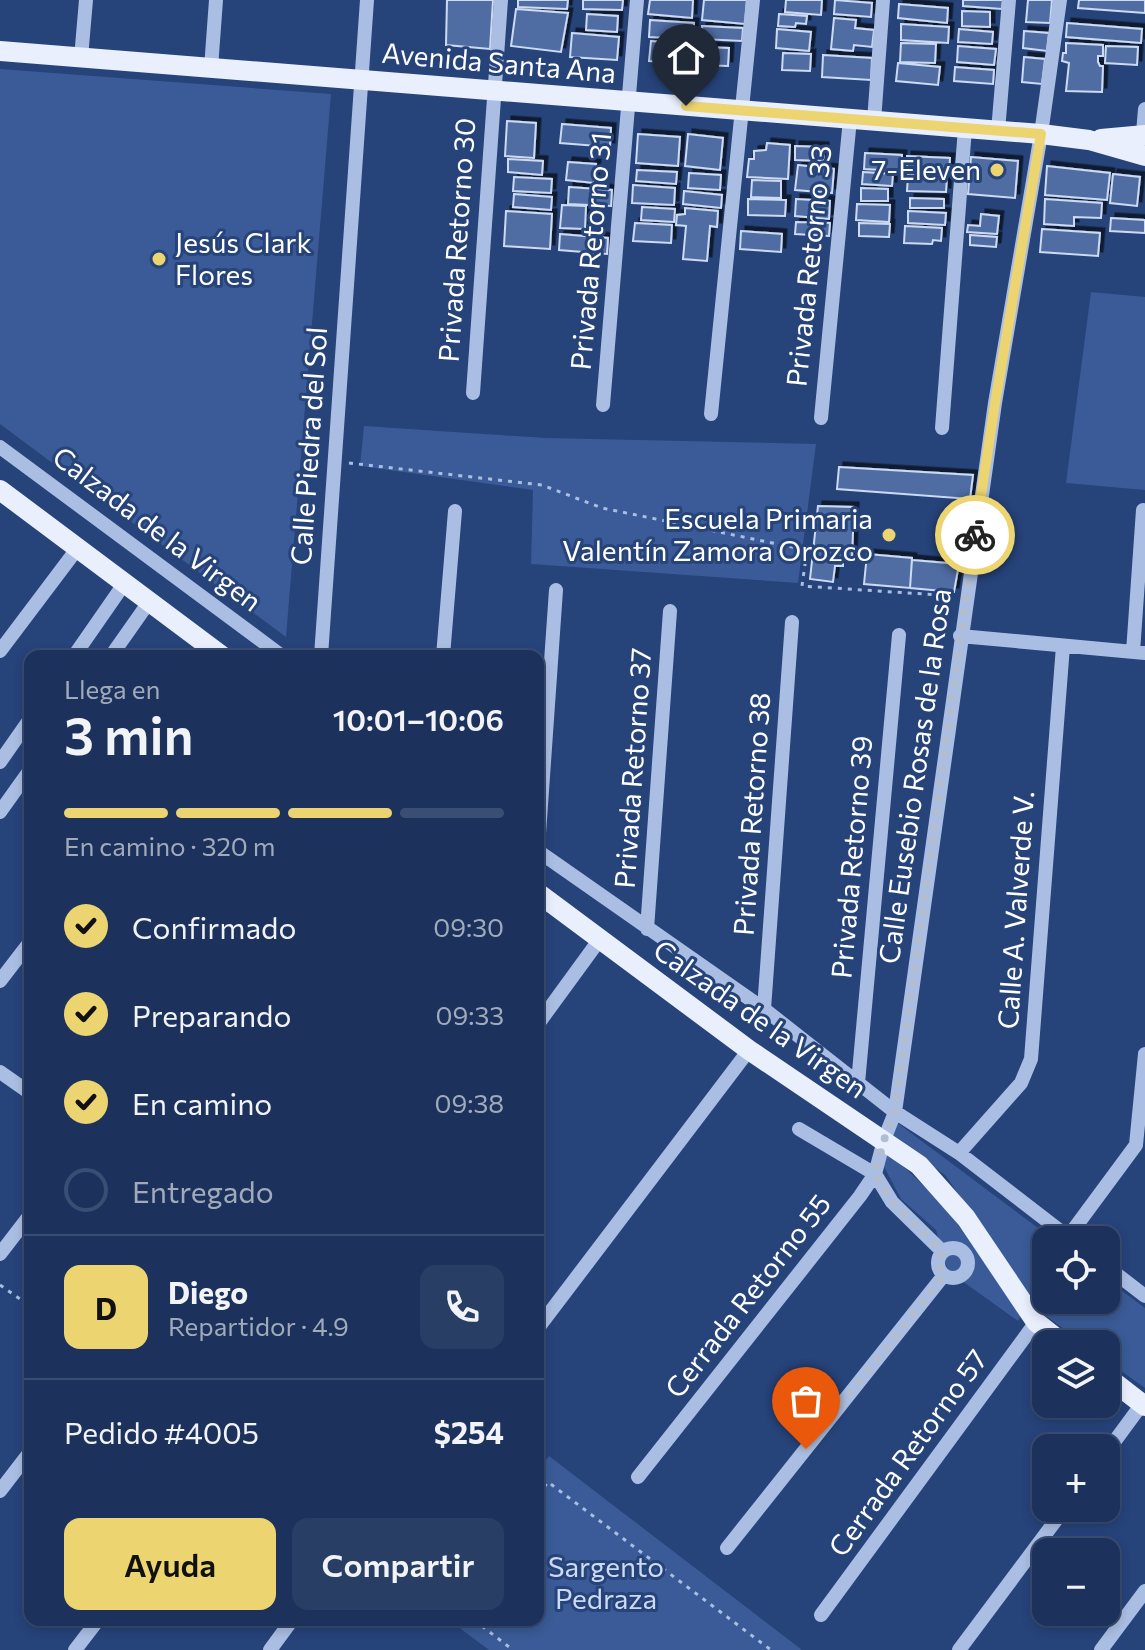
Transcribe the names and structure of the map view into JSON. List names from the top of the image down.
{
  "streets": {
    "main road": ["Avenida Santa Ana", "Calzada de la Virgen"],
    "street": [
      "Privada Retorno 30",
      "Privada Retorno 31",
      "Privada Retorno 33",
      "Calle Piedra del Sol",
      "Privada Retorno 37",
      "Calle Eusebio Rosas de la Rosa",
      "Privada Retorno 38",
      "Privada Retorno 39",
      "Calle A. Valverde V.",
      "Cerrada Retorno 55",
      "Cerrada Retorno 57"
    ]
  },
  "crossings": [
    ["Avenida Santa Ana", "Privada Retorno 30"],
    ["Avenida Santa Ana", "Privada Retorno 31"],
    ["Avenida Santa Ana", "Privada Retorno 33"],
    ["Avenida Santa Ana", "Calle Piedra del Sol"],
    ["Avenida Santa Ana", "Calle Eusebio Rosas de la Rosa"],
    ["Calzada de la Virgen", "Privada Retorno 37"],
    ["Calzada de la Virgen", "Calle Eusebio Rosas de la Rosa"],
    ["Calzada de la Virgen", "Privada Retorno 38"],
    ["Calzada de la Virgen", "Privada Retorno 39"],
    ["Calzada de la Virgen", "Calle A. Valverde V."],
    ["Calzada de la Virgen", "Cerrada Retorno 55"],
    ["Calzada de la Virgen", "Cerrada Retorno 57"],
    ["Calle Eusebio Rosas de la Rosa", "Cerrada Retorno 55"]
  ],
  "parks": ["Sargento Pedraza"],
  "places": ["7-Eleven", "Jesús Clark Flores", "Escuela Primaria Valentín Zamora Orozco"],
  "page": {
    "heading": ["3 min", "Llega en", "10:01–10:06"],
    "panel": [
      "Diego",
      "Repartidor · 4.9",
      "Pedido #4005",
      "$254"
    ],
    "bar": "En camino · 320 m",
    "list": [
      ["Confirmado", "09:30"],
      ["Preparando", "09:33"],
      ["En camino", "09:38"],
      "Entregado"
    ],
    "map_buttons": ["+", "−"],
    "round": "D",
    "buttons": ["Ayuda", "Compartir"]
  }
}
